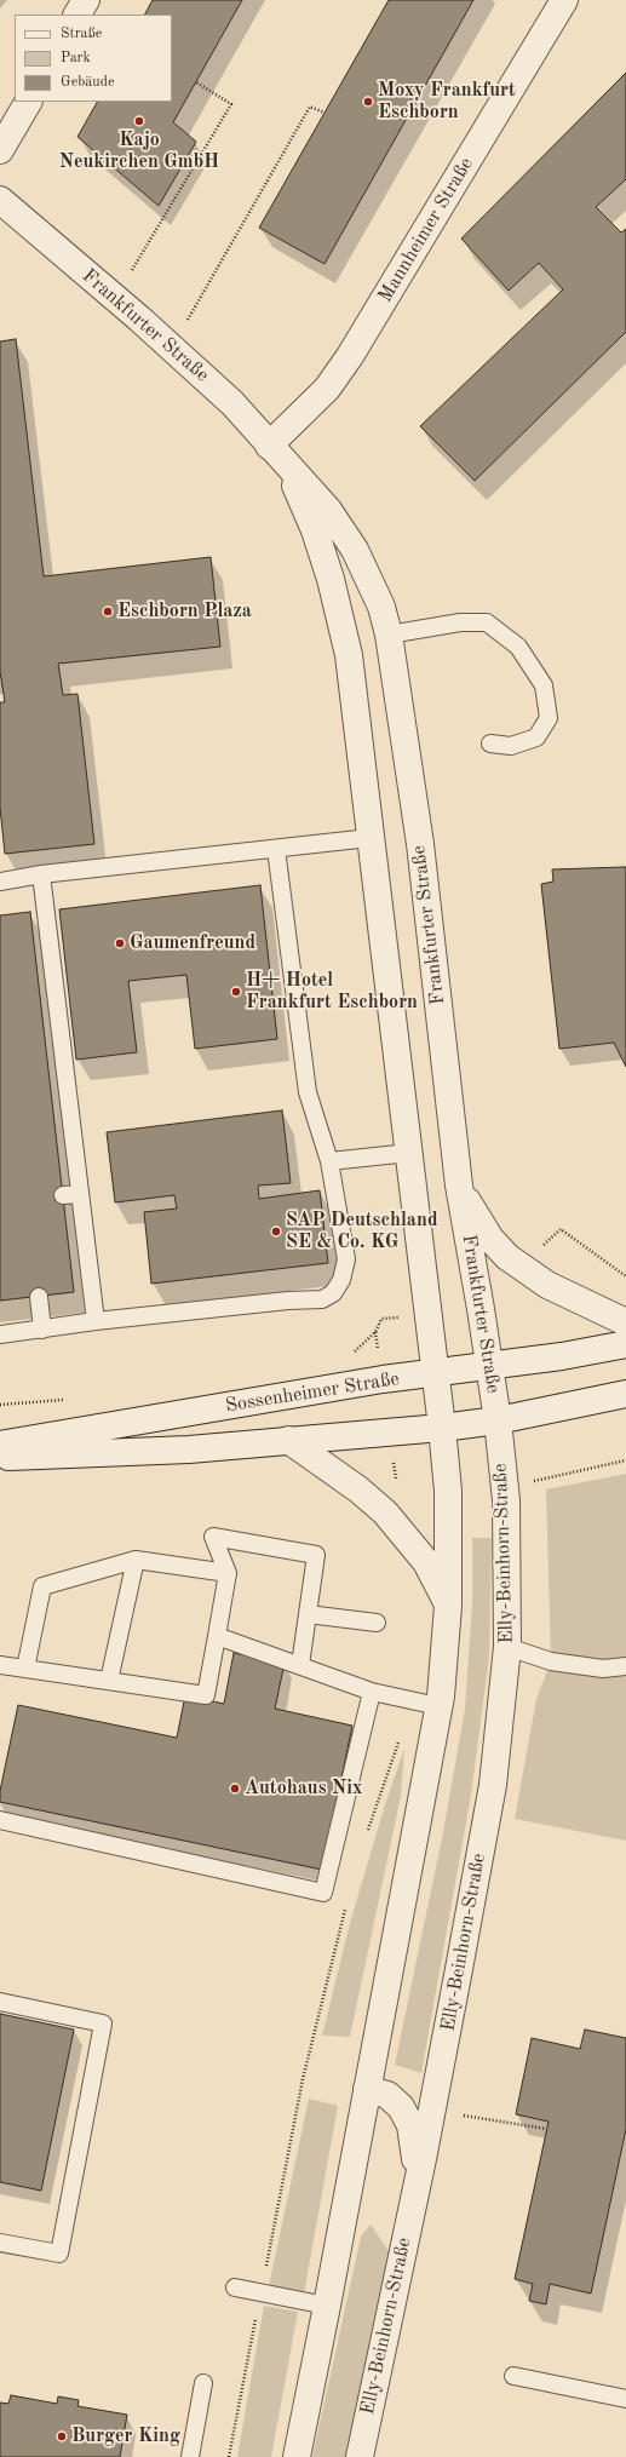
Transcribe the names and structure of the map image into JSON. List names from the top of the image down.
{
  "streets": {
    "street": [
      "Mannheimer Straße",
      "Frankfurter Straße",
      "Sossenheimer Straße",
      "Elly-Beinhorn-Straße"
    ]
  },
  "crossings": [
    ["Mannheimer Straße", "Frankfurter Straße"],
    ["Frankfurter Straße", "Sossenheimer Straße"],
    ["Frankfurter Straße", "Elly-Beinhorn-Straße"],
    ["Sossenheimer Straße", "Elly-Beinhorn-Straße"]
  ],
  "places": [
    "Moxy Frankfurt Eschborn",
    "Kajo Neukirchen GmbH",
    "Eschborn Plaza",
    "Gaumenfreund",
    "H+ Hotel Frankfurt Eschborn",
    "SAP Deutschland SE & Co. KG",
    "Autohaus Nix",
    "Burger King"
  ],
  "legend": ["Straße", "Park", "Gebäude"]
}
